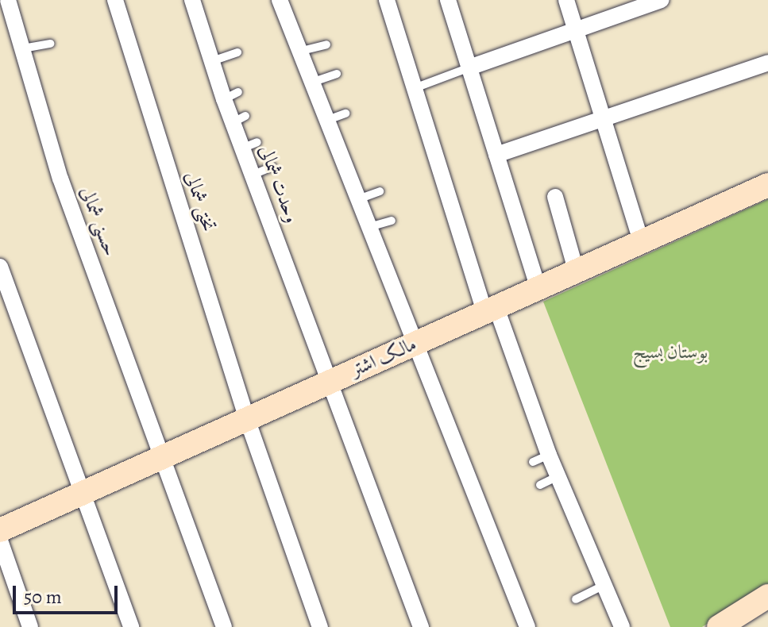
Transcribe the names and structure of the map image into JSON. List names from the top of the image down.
{
  "streets": {
    "street": [
      "وحدت شمالی",
      "تختی شمالی",
      "حسنی شمالی",
      "مالک اشتر"
    ]
  },
  "crossings": [
    ["وحدت شمالی", "مالک اشتر"],
    ["تختی شمالی", "مالک اشتر"],
    ["حسنی شمالی", "مالک اشتر"]
  ],
  "parks": ["بوستان بسیج"],
  "scale_bar": "50 m"
}
